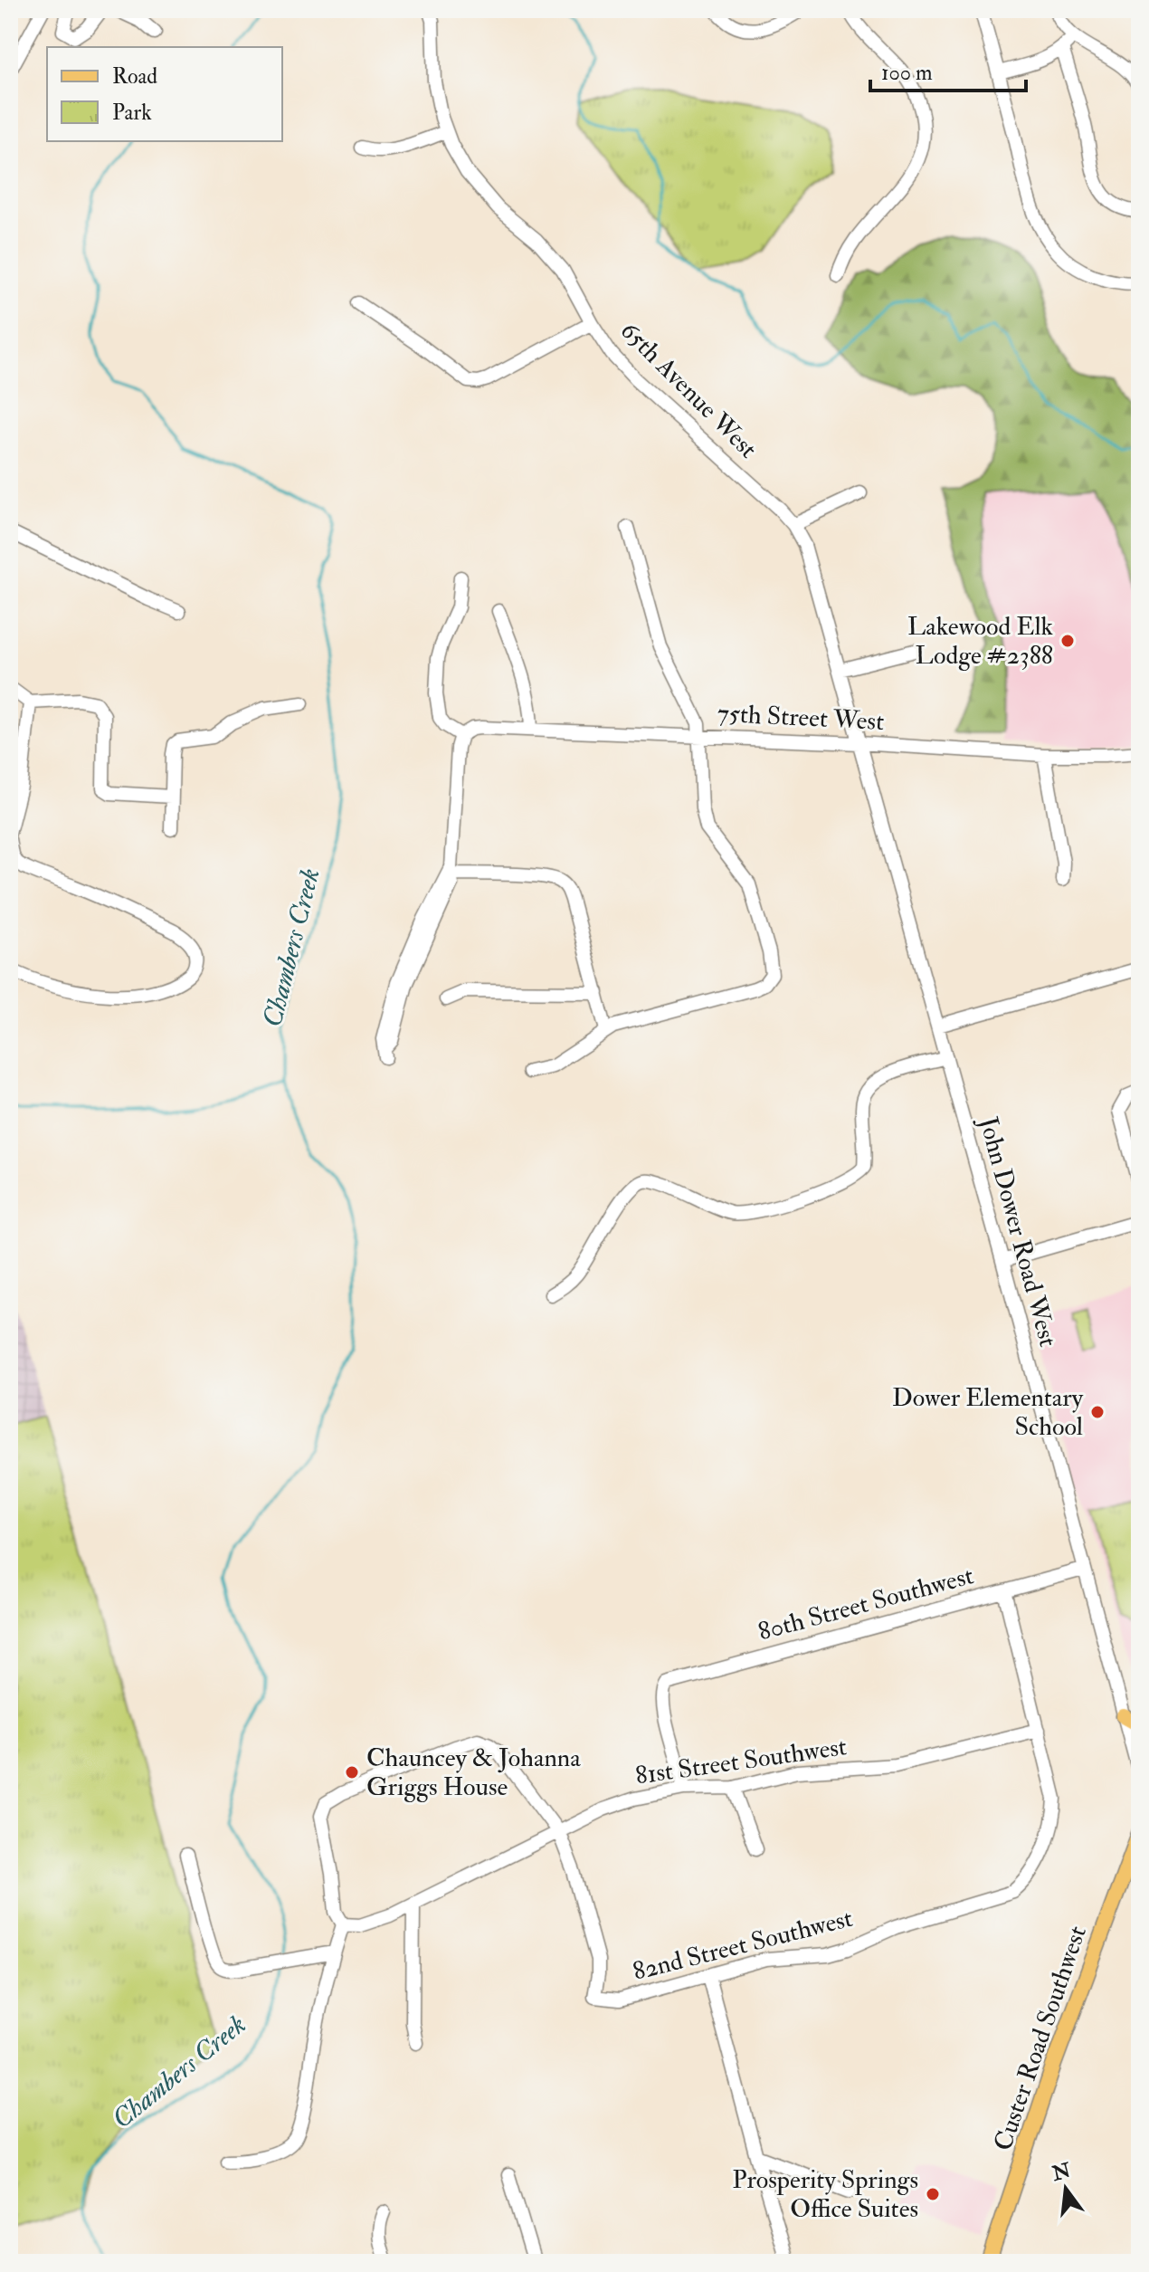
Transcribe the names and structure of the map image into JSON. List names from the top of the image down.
{
  "streets": {
    "main road": ["Custer Road Southwest"],
    "street": [
      "65th Avenue West",
      "75th Street West",
      "John Dower Road West",
      "80th Street Southwest",
      "81st Street Southwest",
      "82nd Street Southwest"
    ]
  },
  "crossings": [
    ["65th Avenue West", "75th Street West"],
    ["65th Avenue West", "John Dower Road West"],
    ["75th Street West", "John Dower Road West"],
    ["John Dower Road West", "80th Street Southwest"],
    ["80th Street Southwest", "81st Street Southwest"],
    ["81st Street Southwest", "82nd Street Southwest"]
  ],
  "water": ["Chambers Creek"],
  "places": [
    "Lakewood Elk Lodge #2388",
    "Dower Elementary School",
    "Chauncey & Johanna Griggs House",
    "Prosperity Springs Office Suites"
  ],
  "legend": ["Road", "Park"],
  "scale_bar": "100 m",
  "north": "top"
}
